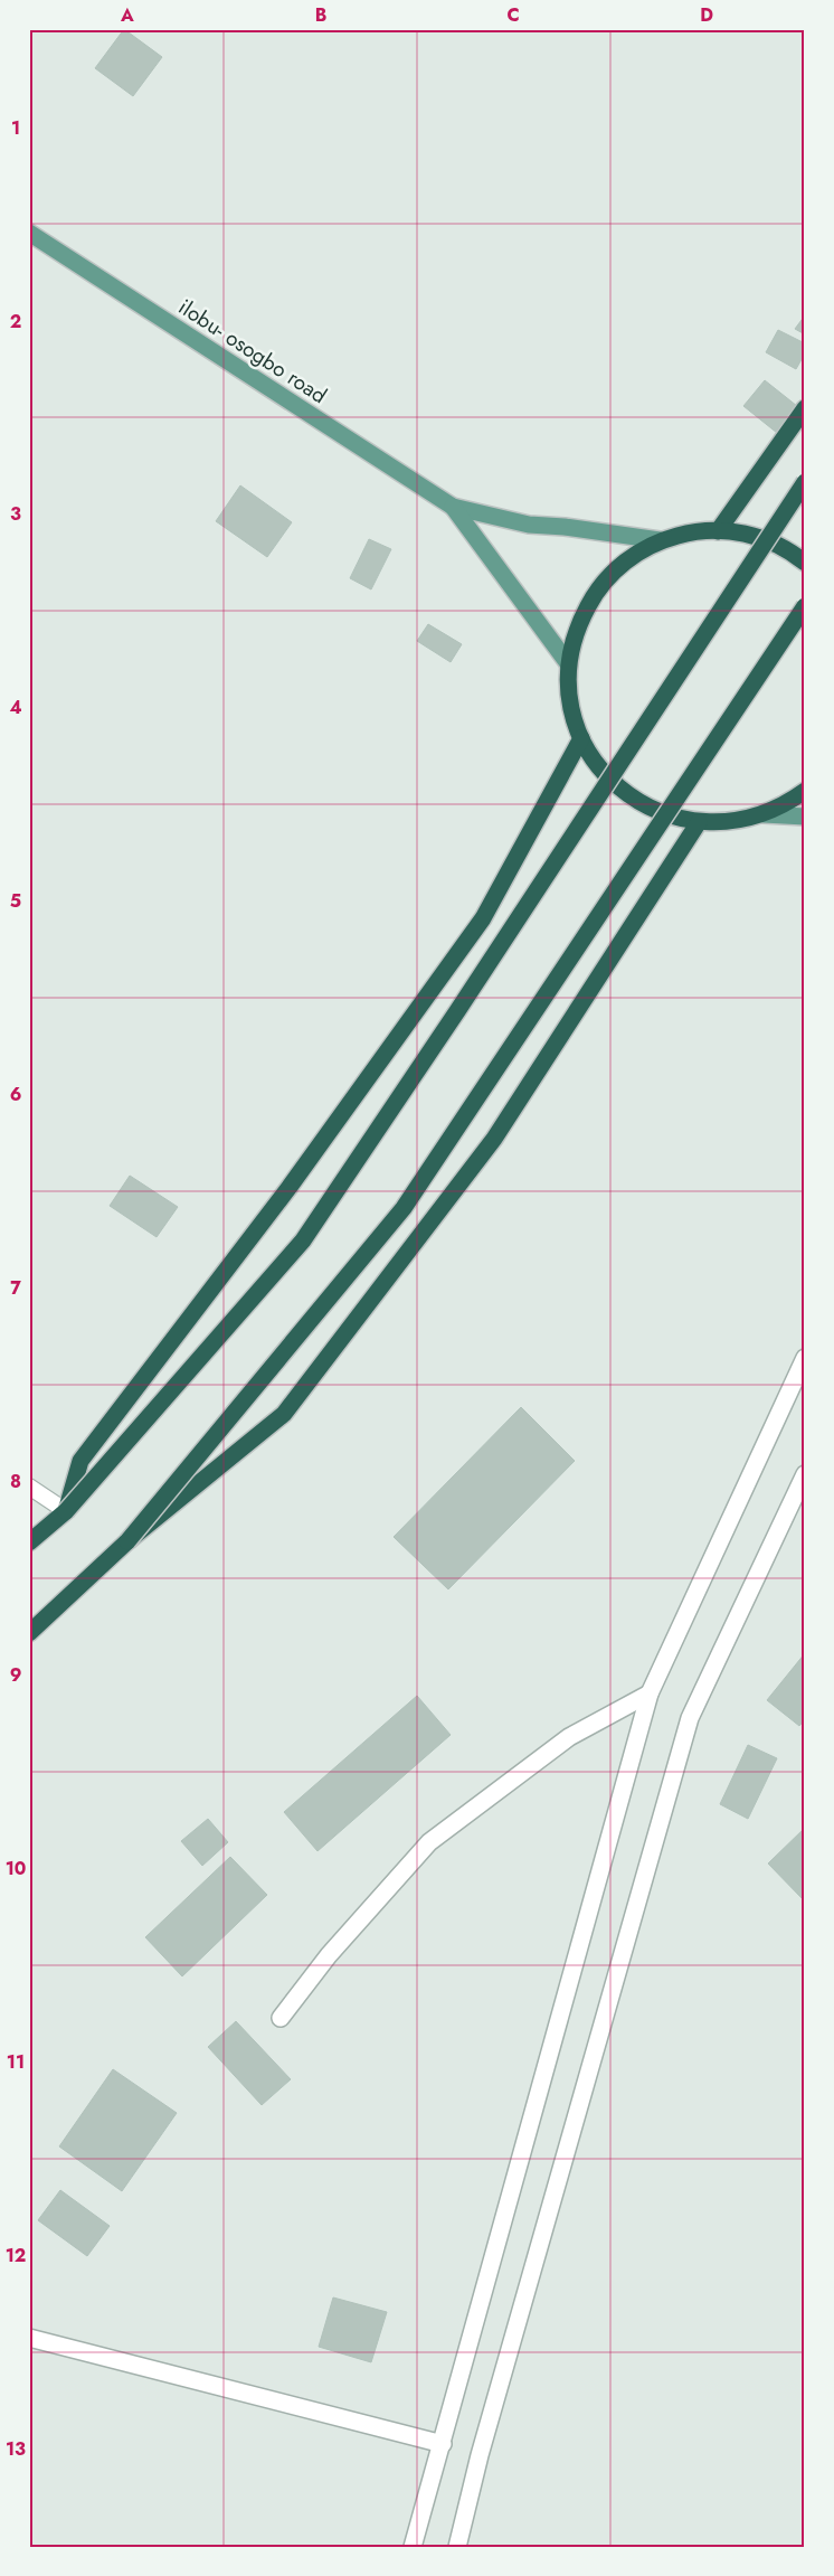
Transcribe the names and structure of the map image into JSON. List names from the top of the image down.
{
  "streets": {
    "main road": ["ilobu- osogbo road"]
  },
  "grid": {
    "columns": [
      "A",
      "B",
      "C",
      "D"
    ],
    "rows": [
      "1",
      "2",
      "3",
      "4",
      "5",
      "6",
      "7",
      "8",
      "9",
      "10",
      "11",
      "12",
      "13"
    ]
  }
}
